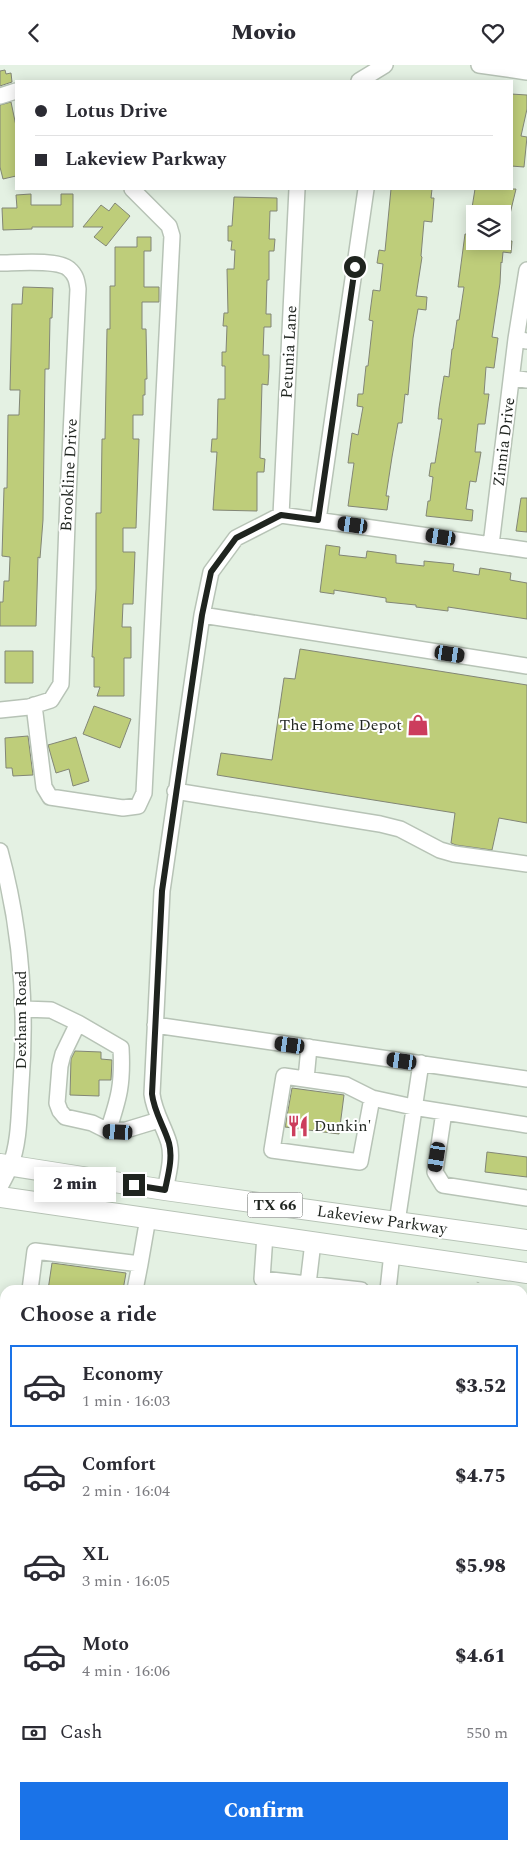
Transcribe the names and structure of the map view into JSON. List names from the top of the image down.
{
  "streets": {
    "main road": ["TX 66", "Lakeview Parkway"],
    "street": [
      "Petunia Lane",
      "Zinnia Drive",
      "Brookline Drive",
      "Dexham Road"
    ]
  },
  "crossings": [
    ["Dexham Road", "Lakeview Parkway"]
  ],
  "places": {
    "shop": ["The Home Depot"],
    "restaurant": ["Dunkin'"]
  },
  "page": {
    "header": "Movio",
    "banner": ["Lotus Drive", "Lakeview Parkway"],
    "bubble": "2 min",
    "heading": "Choose a ride",
    "list": [
      {
        "name": "Economy",
        "note": "1 min · 16:03",
        "value": "$3.52"
      },
      {
        "name": "Comfort",
        "note": "2 min · 16:04",
        "value": "$4.75"
      },
      {
        "name": "XL",
        "note": "3 min · 16:05",
        "value": "$5.98"
      },
      {
        "name": "Moto",
        "note": "4 min · 16:06",
        "value": "$4.61"
      }
    ],
    "pay": ["Cash", "550 m"],
    "buttons": "Confirm"
  }
}
